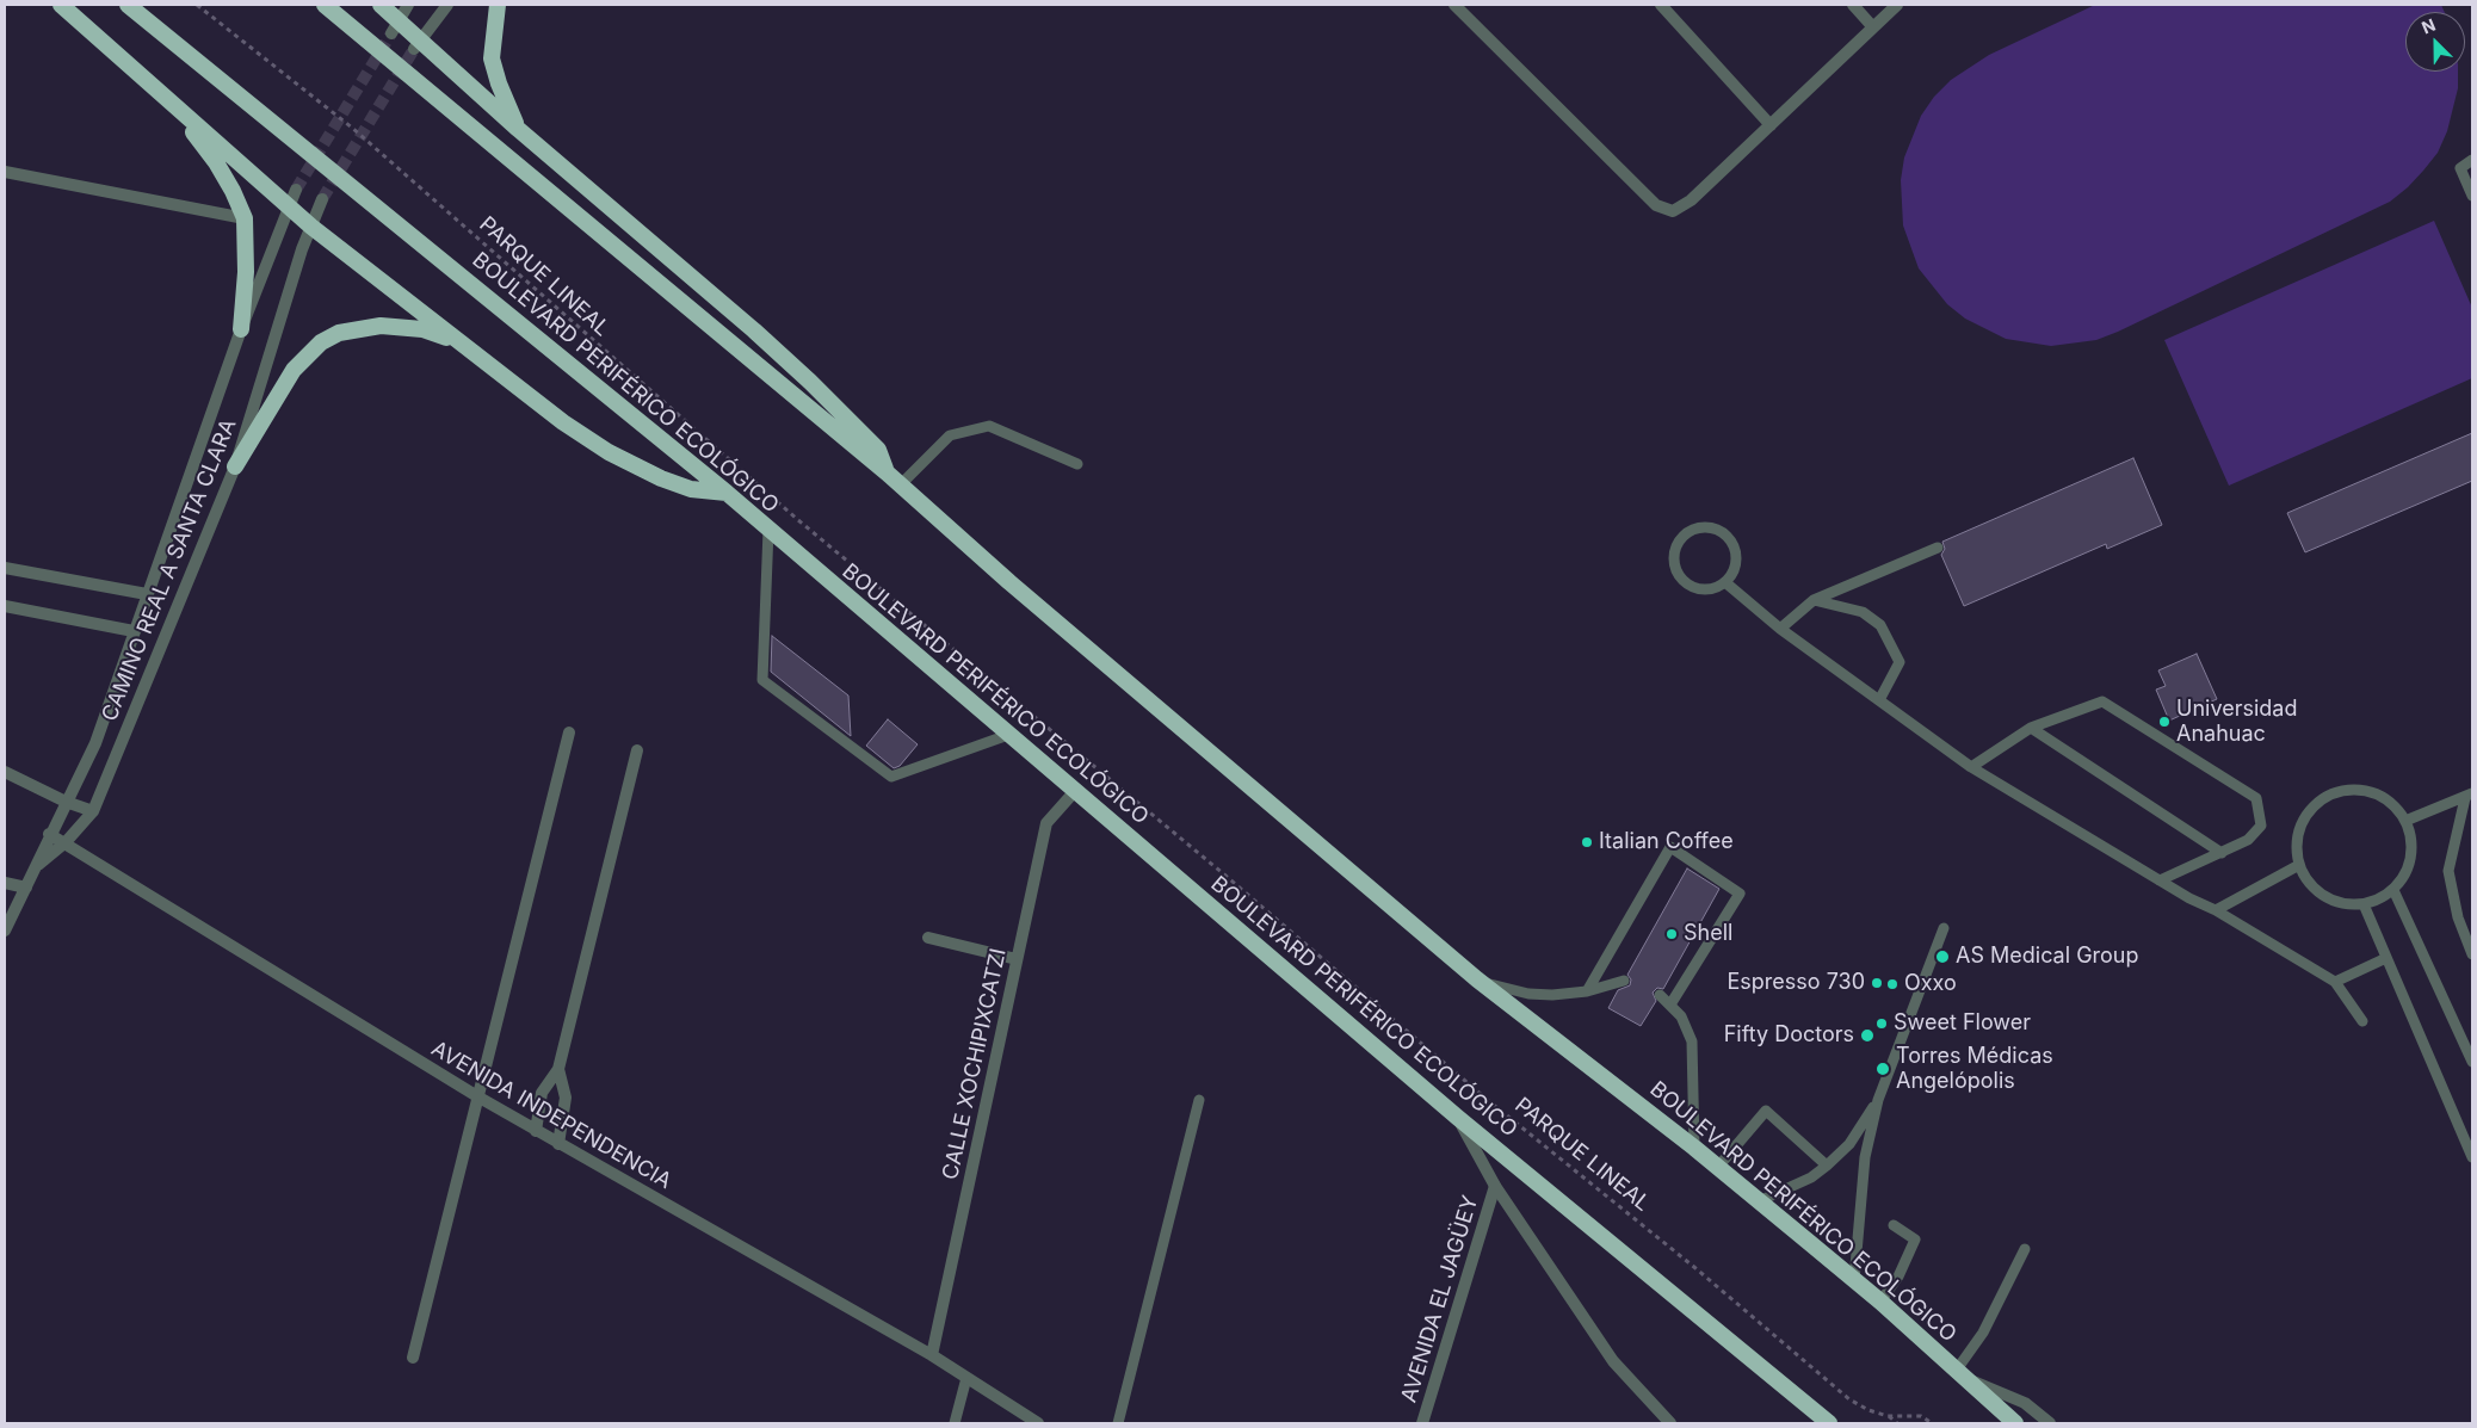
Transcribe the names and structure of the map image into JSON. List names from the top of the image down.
{
  "streets": {
    "highway": ["BOULEVARD PERIFÉRICO ECOLÓGICO"],
    "street": [
      "CAMINO REAL A SANTA CLARA",
      "CALLE XOCHIPIXCATZI",
      "AVENIDA INDEPENDENCIA",
      "AVENIDA EL JAGÜEY"
    ],
    "path": ["PARQUE LINEAL"]
  },
  "crossings": [
    ["BOULEVARD PERIFÉRICO ECOLÓGICO", "CALLE XOCHIPIXCATZI"],
    ["CAMINO REAL A SANTA CLARA", "AVENIDA INDEPENDENCIA"],
    ["CALLE XOCHIPIXCATZI", "AVENIDA INDEPENDENCIA"]
  ],
  "places": [
    "Universidad Anahuac",
    "Italian Coffee",
    "Shell",
    "AS Medical Group",
    "Espresso 730",
    "Oxxo",
    "Sweet Flower",
    "Fifty Doctors",
    "Torres Médicas Angelópolis"
  ],
  "north": "top left"
}
